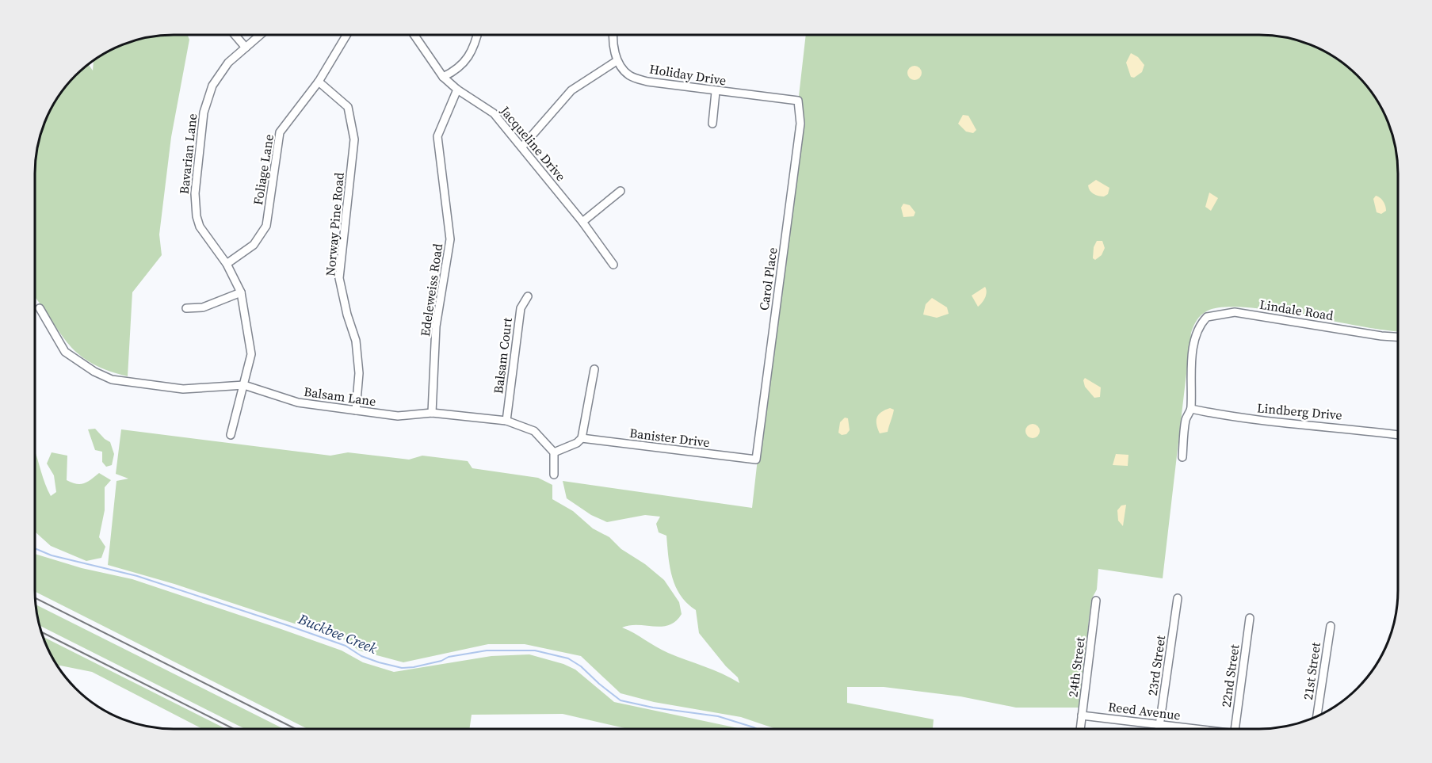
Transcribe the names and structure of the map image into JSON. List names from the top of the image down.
{
  "streets": {
    "street": [
      "Holiday Drive",
      "Jacqueline Drive",
      "Bavarian Lane",
      "Foliage Lane",
      "Norway Pine Road",
      "Carol Place",
      "Edeleweiss Road",
      "Lindale Road",
      "Balsam Court",
      "Balsam Lane",
      "Lindberg Drive",
      "Banister Drive",
      "23rd Street",
      "24th Street",
      "21st Street",
      "22nd Street",
      "Reed Avenue"
    ]
  },
  "crossings": [
    ["Holiday Drive", "Carol Place"],
    ["Jacqueline Drive", "Edeleweiss Road"],
    ["Bavarian Lane", "Foliage Lane"],
    ["Bavarian Lane", "Balsam Lane"],
    ["Foliage Lane", "Norway Pine Road"],
    ["Norway Pine Road", "Balsam Lane"],
    ["Carol Place", "Banister Drive"],
    ["Edeleweiss Road", "Balsam Lane"],
    ["Lindale Road", "Lindberg Drive"],
    ["Balsam Court", "Balsam Lane"],
    ["23rd Street", "Reed Avenue"],
    ["24th Street", "Reed Avenue"]
  ],
  "water": ["Buckbee Creek"]
}
